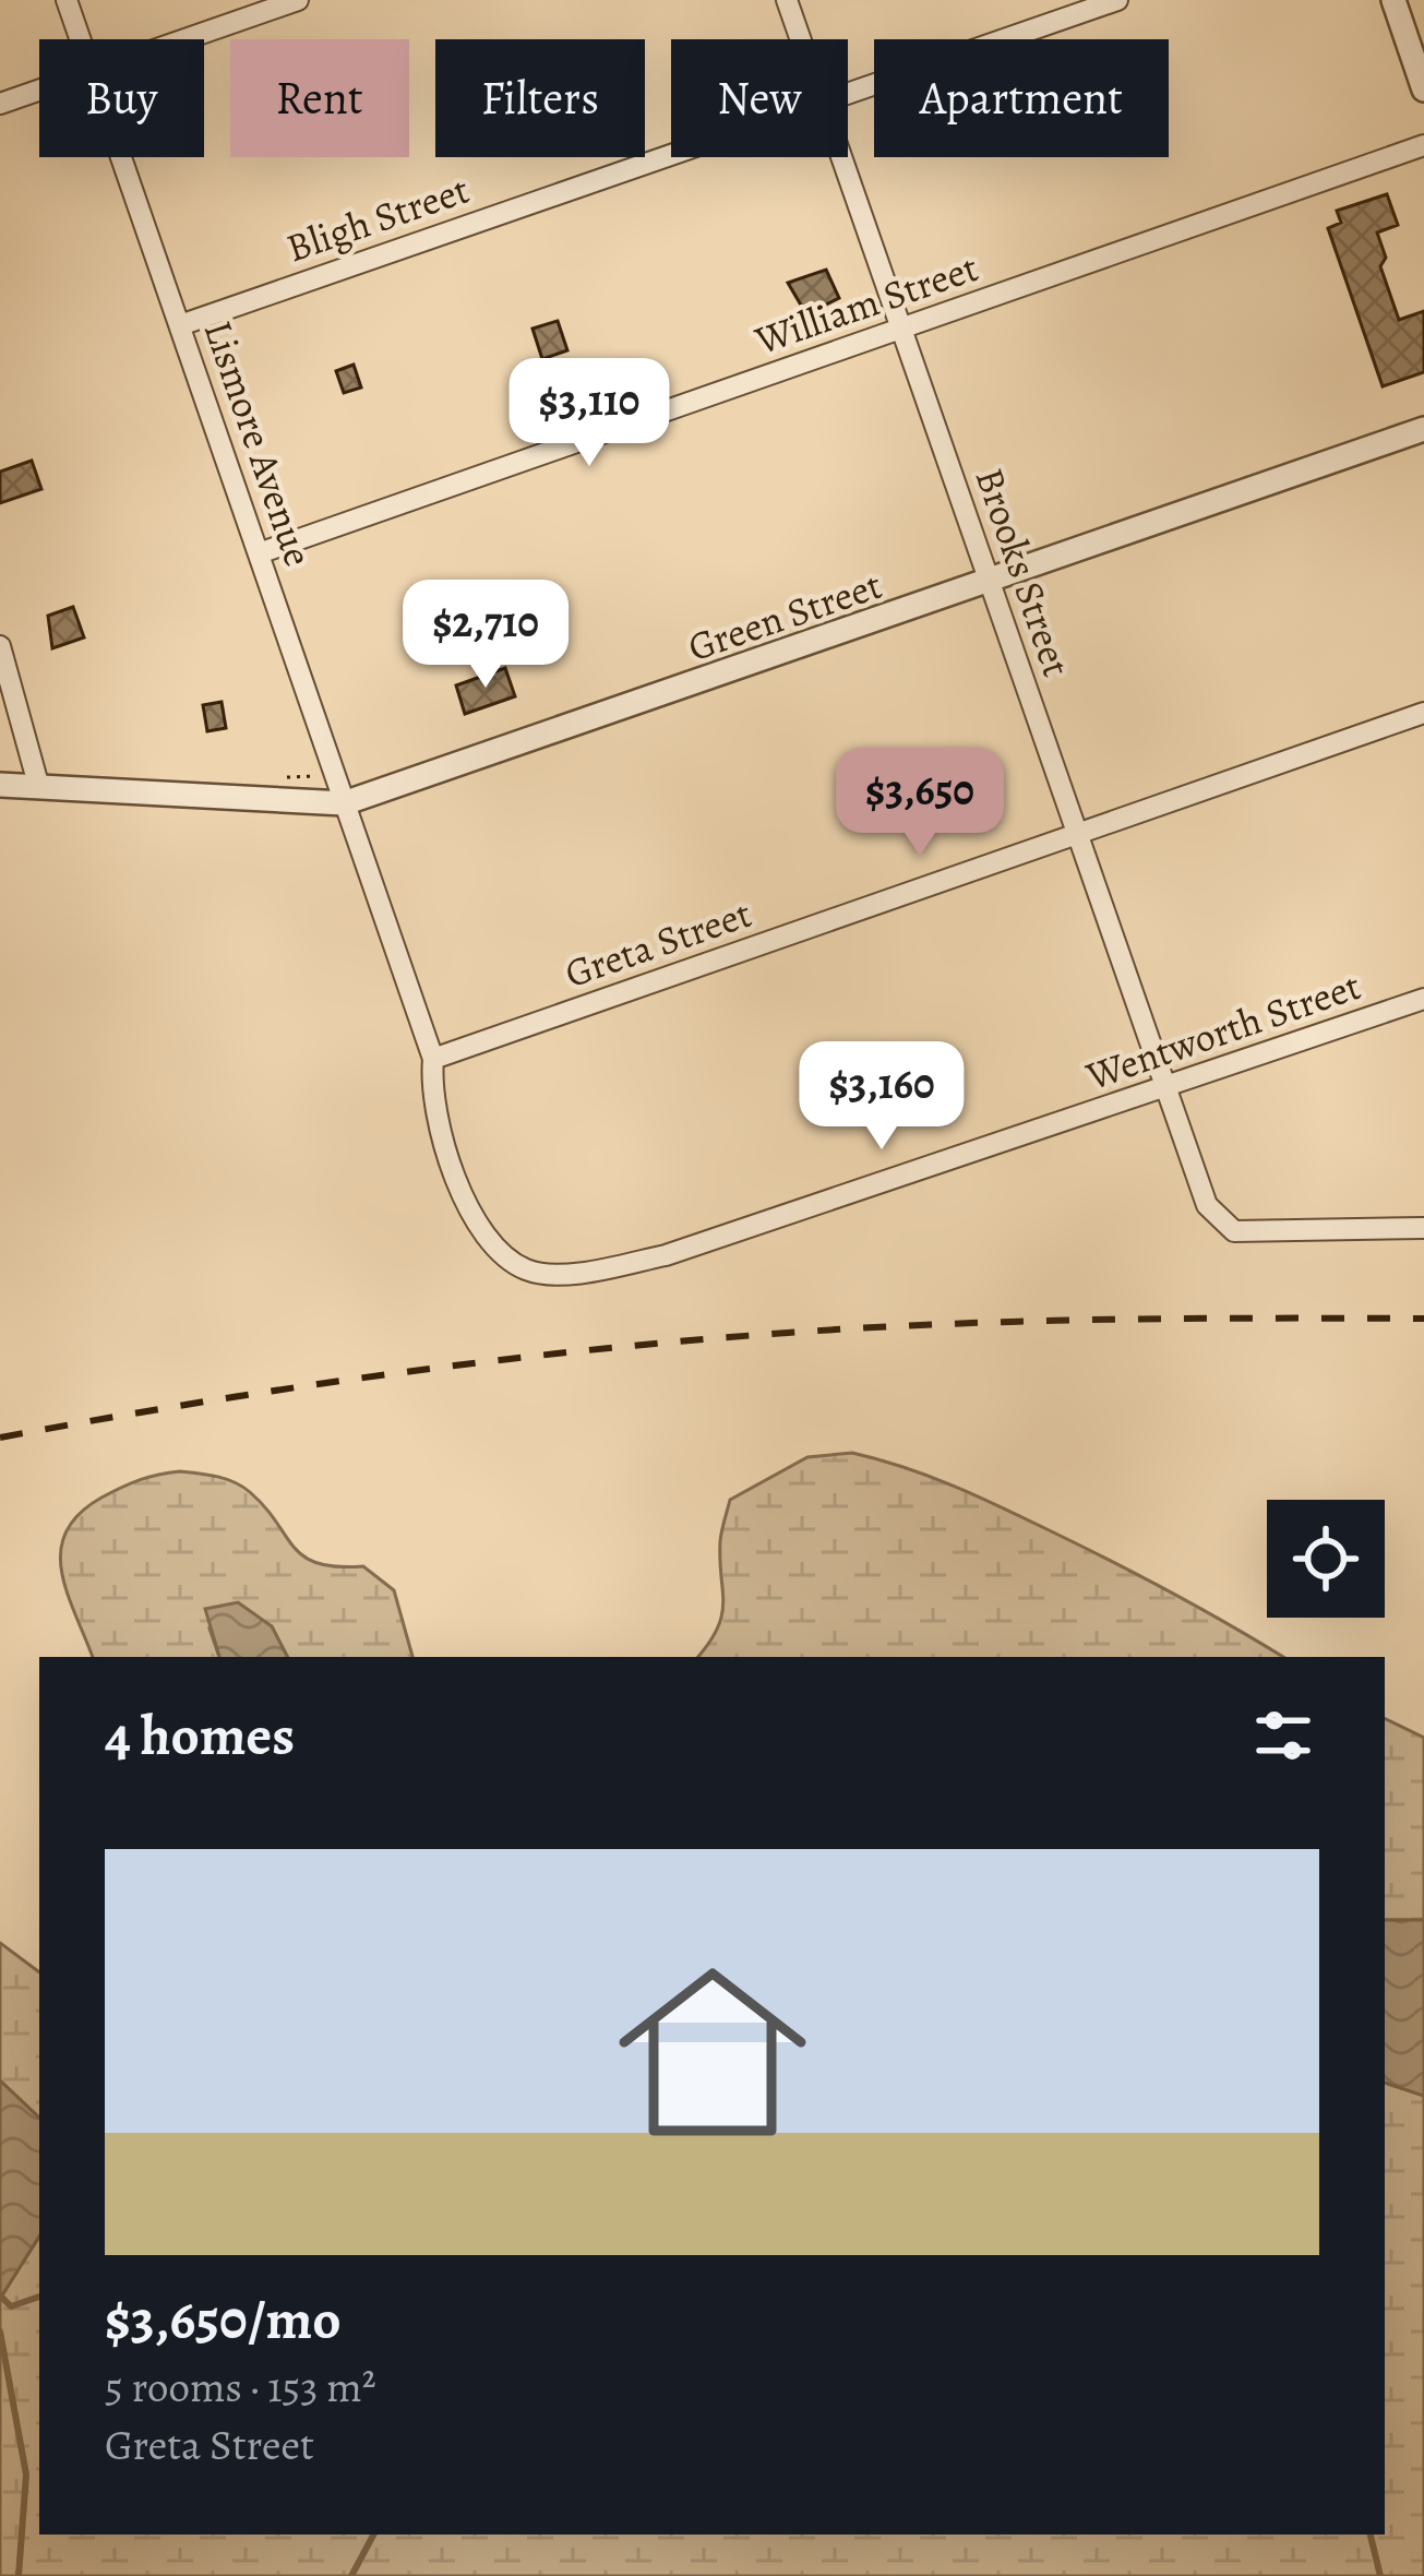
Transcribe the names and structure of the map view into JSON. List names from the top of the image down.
{
  "streets": {
    "street": [
      "Bligh Street",
      "William Street",
      "Lismore Avenue",
      "Brooks Street",
      "Green Street",
      "Greta Street",
      "Wentworth Street"
    ]
  },
  "crossings": [
    ["Bligh Street", "Lismore Avenue"],
    ["William Street", "Lismore Avenue"],
    ["William Street", "Brooks Street"],
    ["Lismore Avenue", "Green Street"],
    ["Lismore Avenue", "Greta Street"],
    ["Lismore Avenue", "Wentworth Street"],
    ["Brooks Street", "Green Street"],
    ["Brooks Street", "Greta Street"],
    ["Brooks Street", "Wentworth Street"],
    ["Greta Street", "Wentworth Street"]
  ],
  "page": {
    "chip": [
      "Buy",
      "Rent",
      "Filters",
      "New",
      "Apartment"
    ],
    "price": [
      "$3,110",
      "$2,710",
      "$3,650",
      "$3,160"
    ],
    "heading": "4 homes",
    "list": [
      {
        "name": "$3,650/mo",
        "note": "5 rooms · 153 m² · Greta Street"
      }
    ]
  }
}
